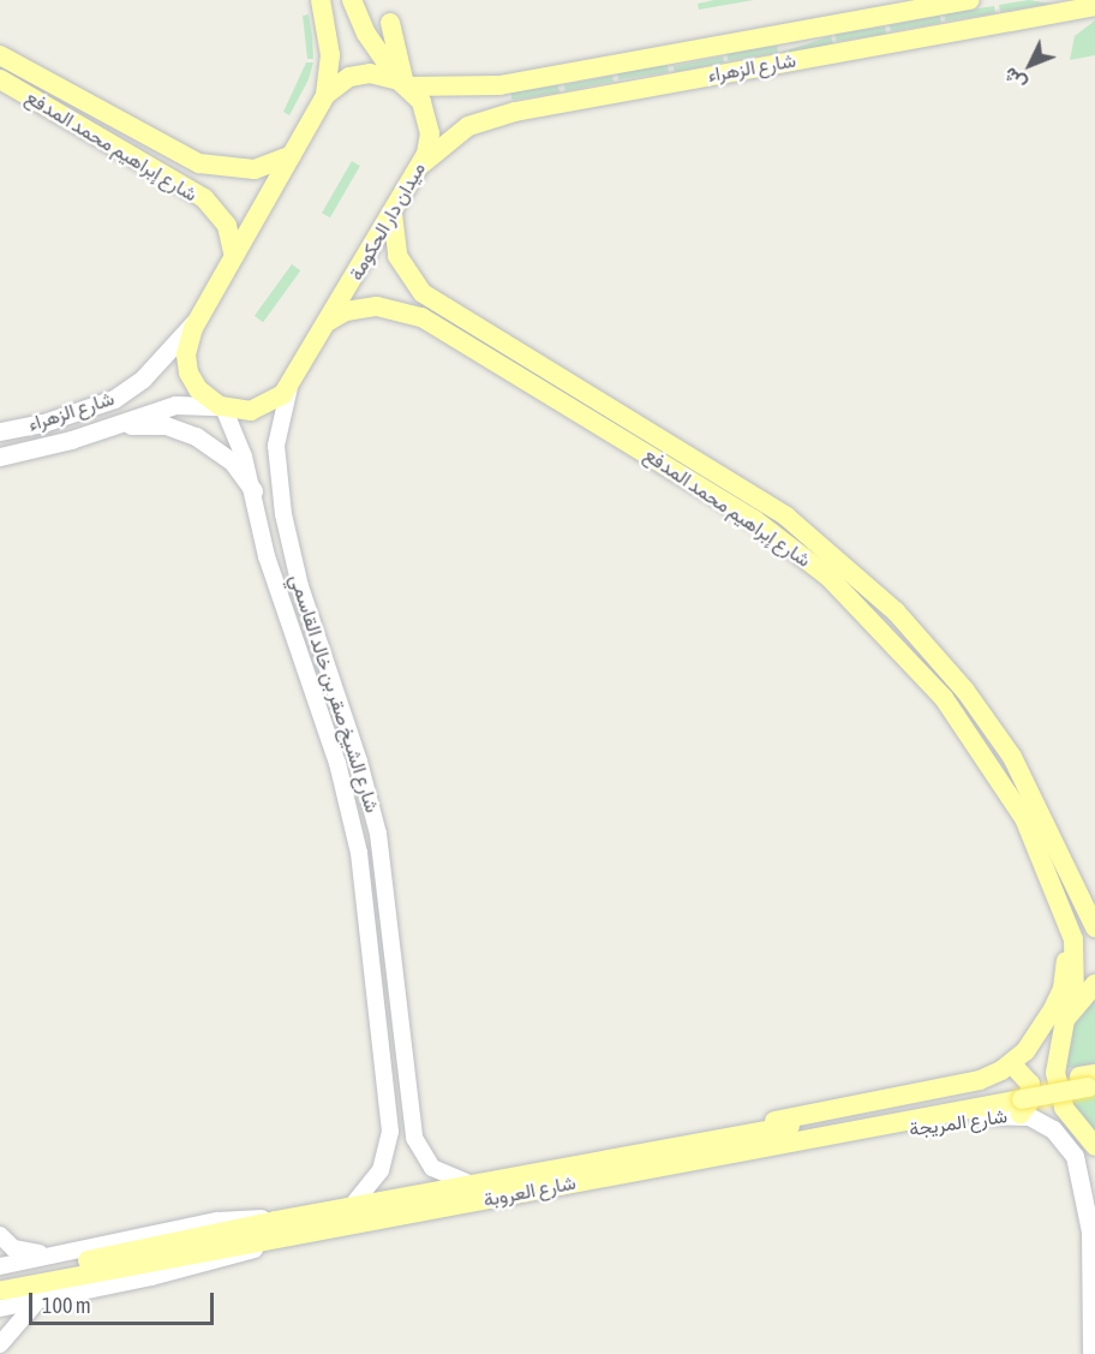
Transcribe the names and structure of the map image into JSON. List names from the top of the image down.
{
  "streets": {
    "main road": [
      "شارع الزهراء",
      "شارع إبراهيم محمد المدفع",
      "ميدان دار الحكومة",
      "شارع المريجة",
      "شارع العروبة"
    ],
    "street": ["شارع الشيخ صقر بن خالد القاسمي"]
  },
  "crossings": [
    ["شارع الزهراء", "ميدان دار الحكومة"],
    ["شارع الزهراء", "شارع الشيخ صقر بن خالد القاسمي"],
    ["شارع إبراهيم محمد المدفع", "ميدان دار الحكومة"],
    ["ميدان دار الحكومة", "شارع الشيخ صقر بن خالد القاسمي"],
    ["شارع الشيخ صقر بن خالد القاسمي", "شارع العروبة"],
    ["شارع المريجة", "شارع العروبة"]
  ],
  "scale_bar": "100 m",
  "north": "bottom left"
}
